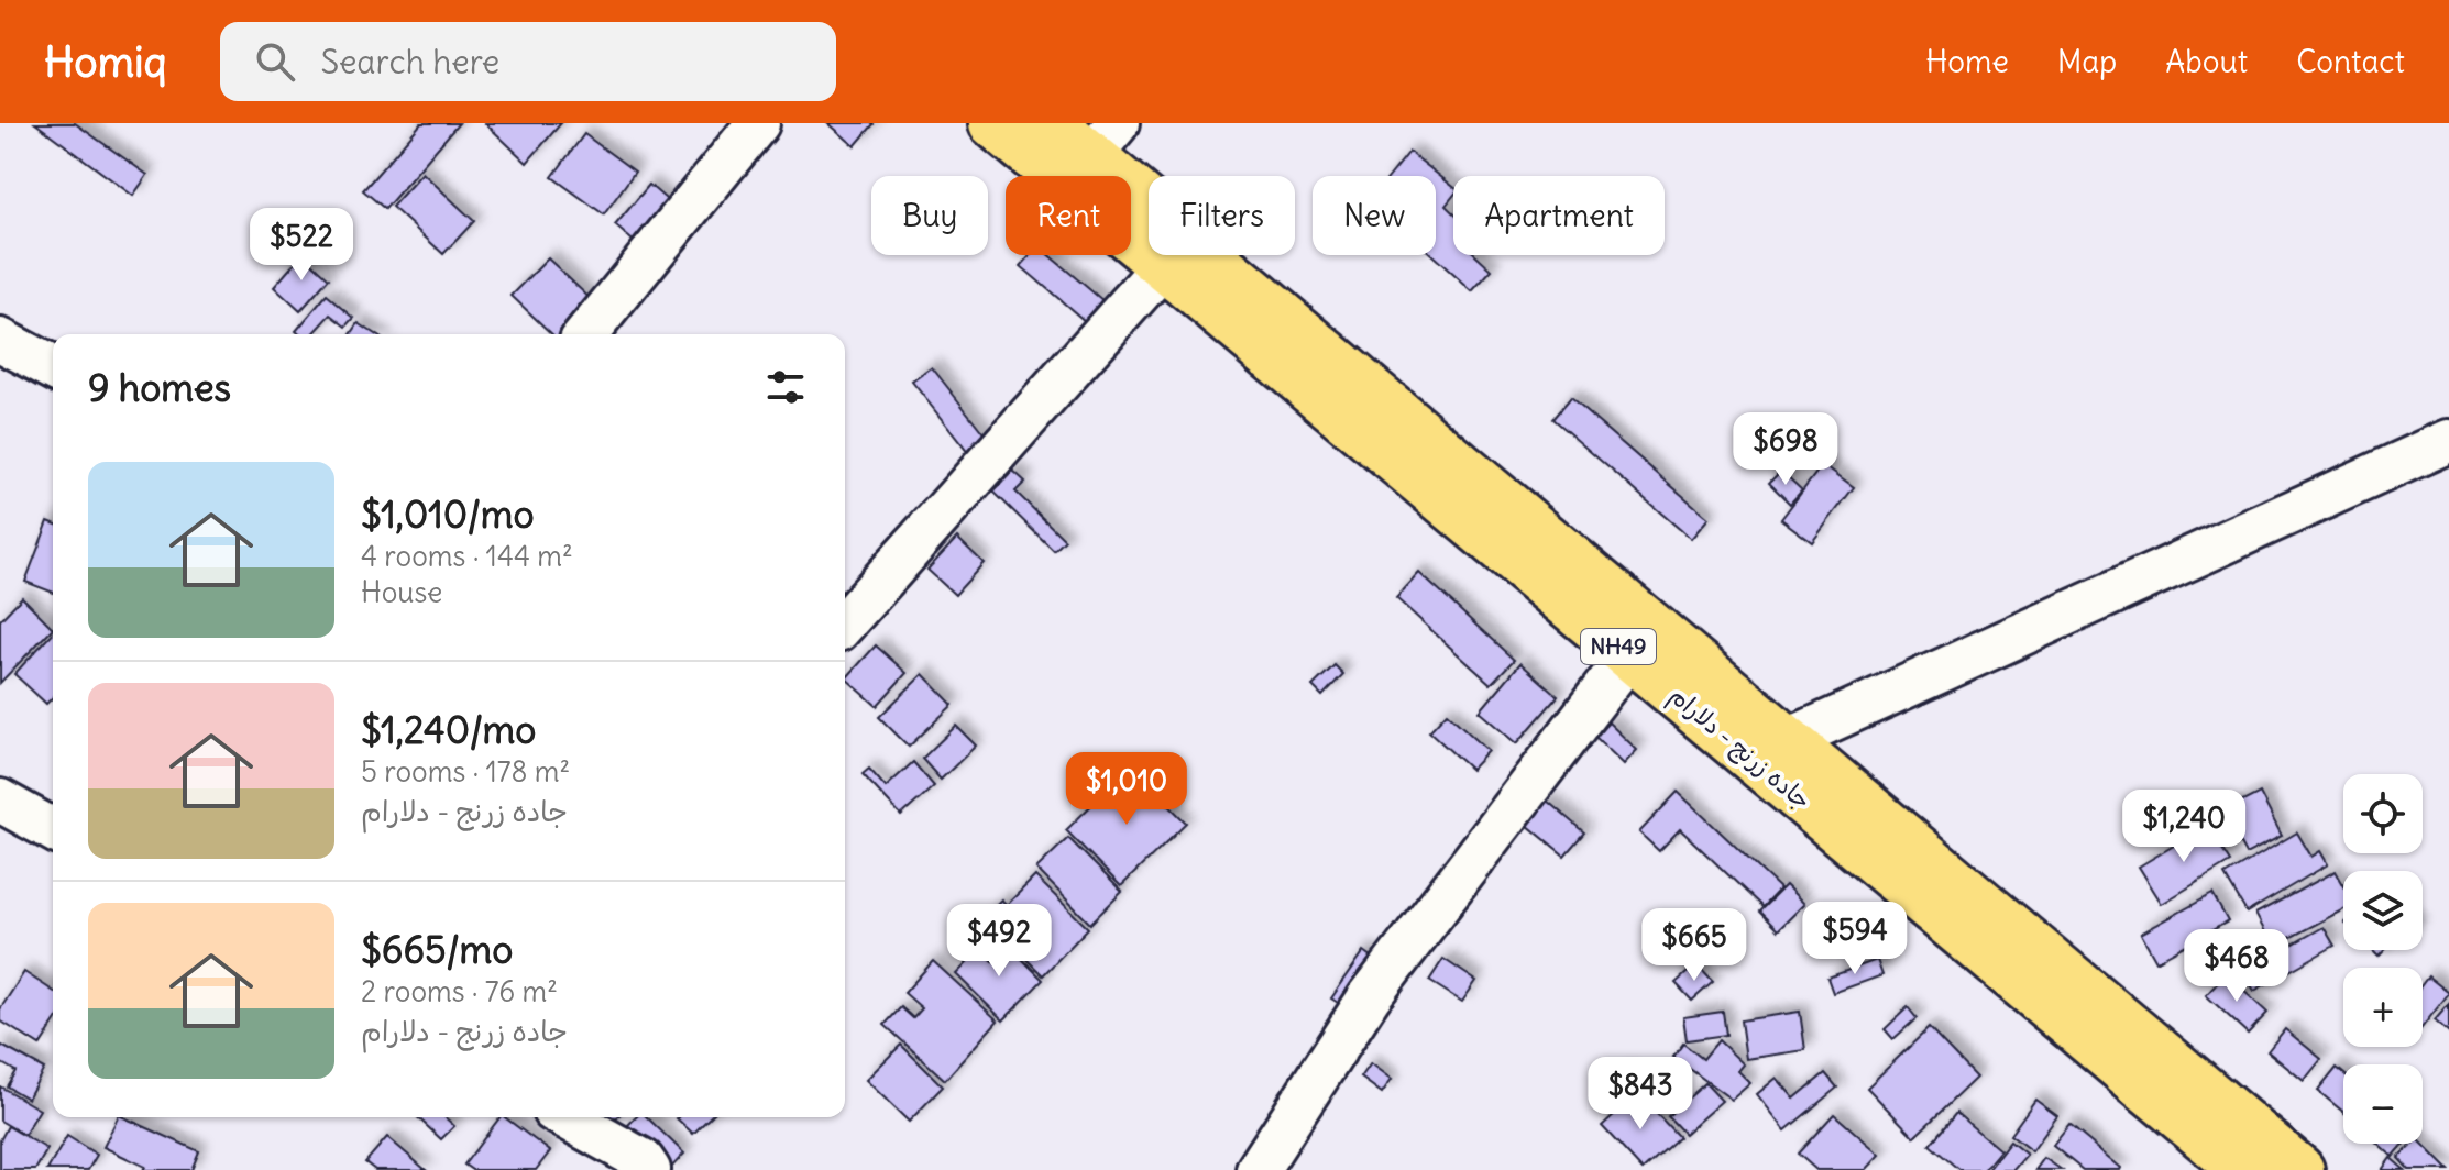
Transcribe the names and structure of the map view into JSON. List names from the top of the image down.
{
  "streets": {
    "highway": ["NH49", "جاده زرنج - دلارام"]
  },
  "page": {
    "header": "Homiq",
    "search": "Search here",
    "nav": [
      "Home",
      "Map",
      "About",
      "Contact"
    ],
    "chip": [
      "Buy",
      "Rent",
      "Filters",
      "New",
      "Apartment"
    ],
    "price": [
      "$522",
      "$698",
      "$1,010",
      "$1,240",
      "$594",
      "$492",
      "$665",
      "$468",
      "$843"
    ],
    "heading": "9 homes",
    "list": [
      {
        "name": "$1,010/mo",
        "note": "4 rooms · 144 m² · House"
      },
      {
        "name": "$1,240/mo",
        "note": "5 rooms · 178 m² · جاده زرنج - دلارام"
      },
      {
        "name": "$665/mo",
        "note": "2 rooms · 76 m² · جاده زرنج - دلارام"
      }
    ],
    "map_buttons": ["+", "−"]
  }
}
